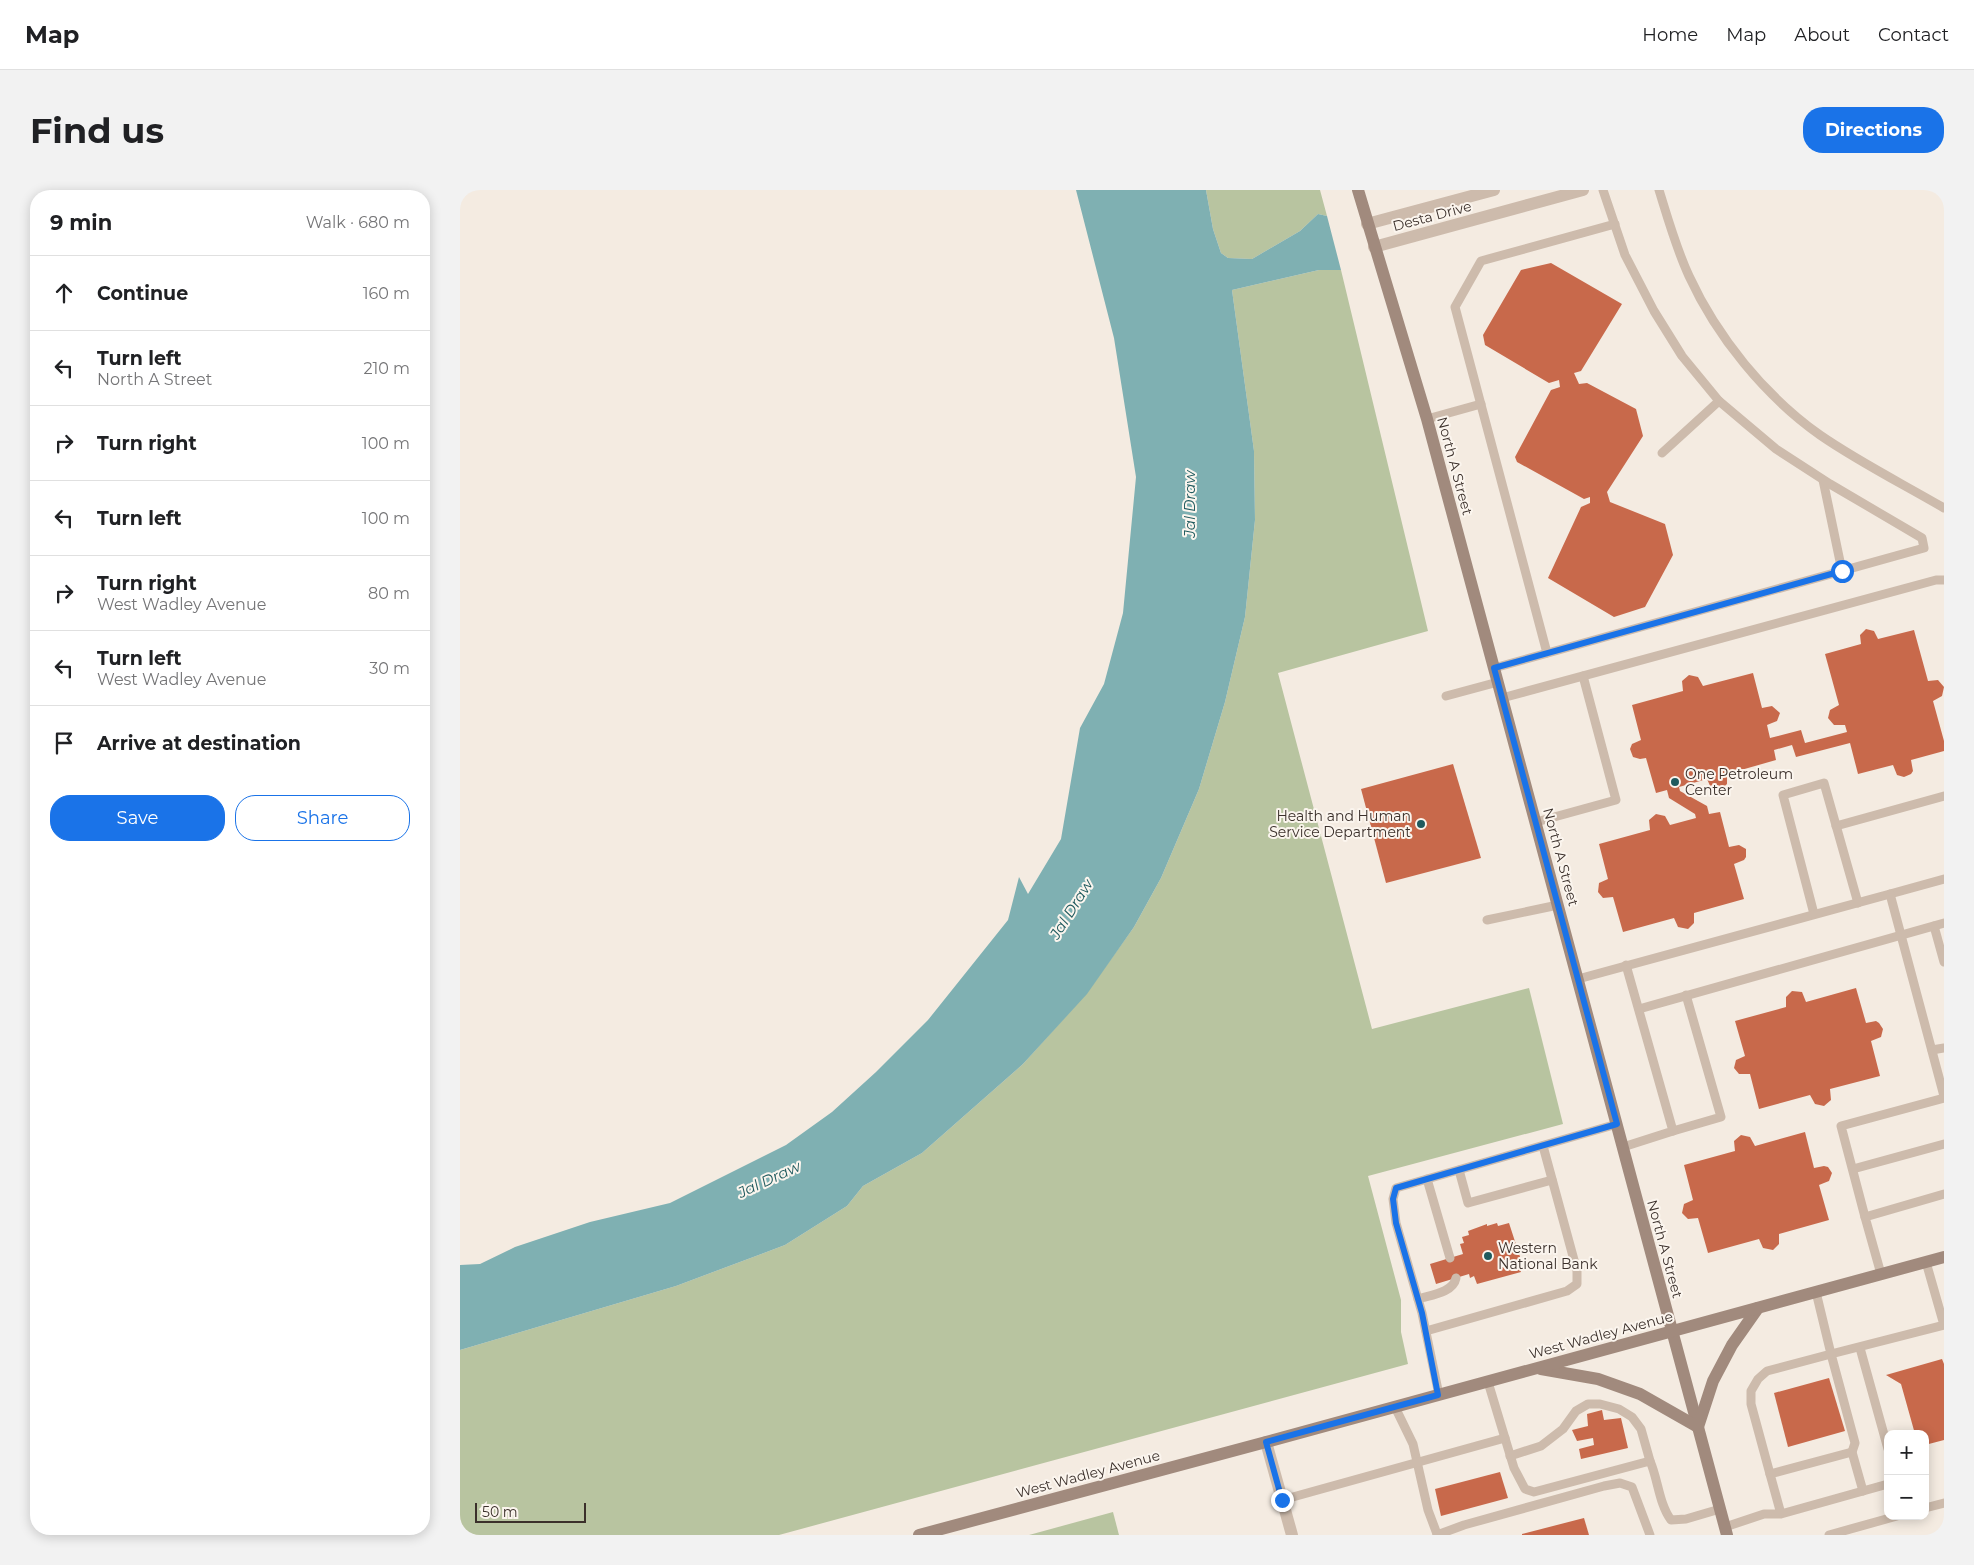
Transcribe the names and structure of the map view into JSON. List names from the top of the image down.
{
  "streets": {
    "main road": ["North A Street", "West Wadley Avenue"],
    "street": ["Desta Drive"]
  },
  "crossings": [
    ["Desta Drive", "North A Street"],
    ["North A Street", "West Wadley Avenue"]
  ],
  "water": ["Jal Draw"],
  "places": ["One Petroleum Center", "Health and Human Service Department", "Western National Bank"],
  "scale_bar": "50 m",
  "page": {
    "header": "Map",
    "nav": [
      "Home",
      "Map",
      "About",
      "Contact"
    ],
    "buttons": [
      "Directions",
      ["Save", "Share"]
    ],
    "title": "Find us",
    "heading": ["9 min", "Walk · 680 m"],
    "list": [
      ["Continue", "160 m"],
      ["Turn left", "North A Street", "210 m"],
      ["Turn right", "100 m"],
      ["Turn left", "100 m"],
      ["Turn right", "West Wadley Avenue", "80 m"],
      ["Turn left", "West Wadley Avenue", "30 m"],
      "Arrive at destination"
    ],
    "map_buttons": ["+", "−"],
    "scale": "50 m"
  }
}
